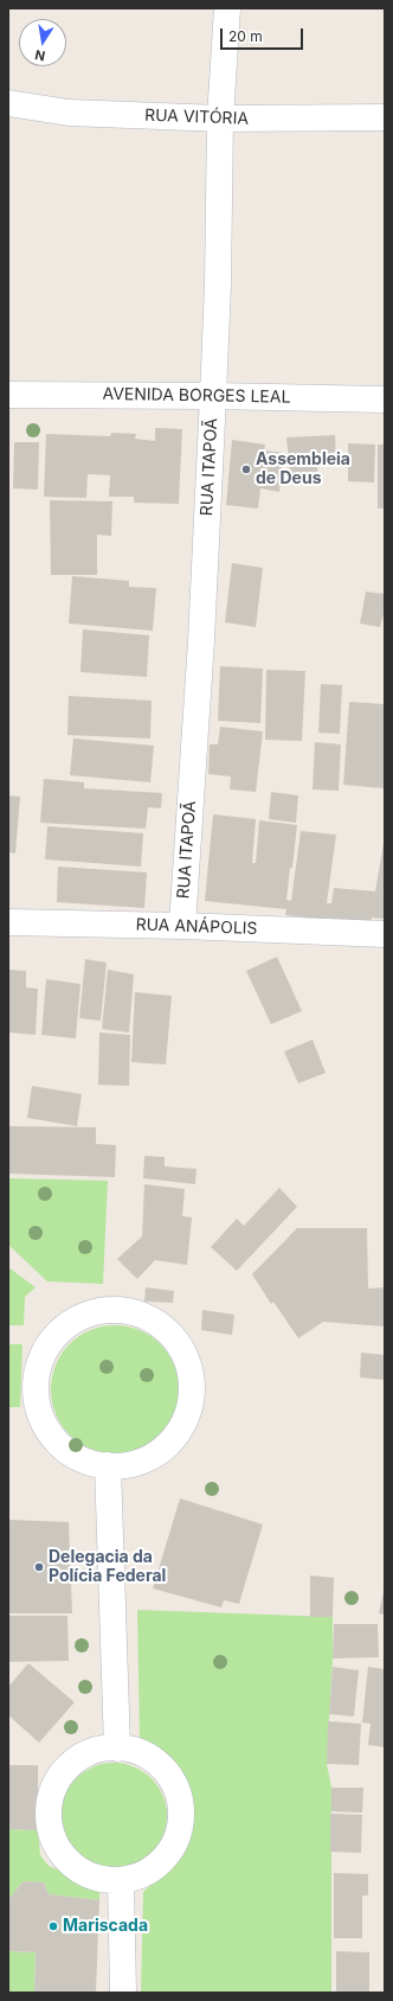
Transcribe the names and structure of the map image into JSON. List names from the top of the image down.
{
  "streets": {
    "street": [
      "RUA VITÓRIA",
      "AVENIDA BORGES LEAL",
      "RUA ITAPOÃ",
      "RUA ANÁPOLIS"
    ]
  },
  "crossings": [
    ["RUA VITÓRIA", "RUA ITAPOÃ"],
    ["AVENIDA BORGES LEAL", "RUA ITAPOÃ"],
    ["RUA ITAPOÃ", "RUA ANÁPOLIS"]
  ],
  "places": ["Assembleia de Deus", "Delegacia da Polícia Federal", "Mariscada"],
  "scale_bar": "20 m",
  "north": "bottom"
}
